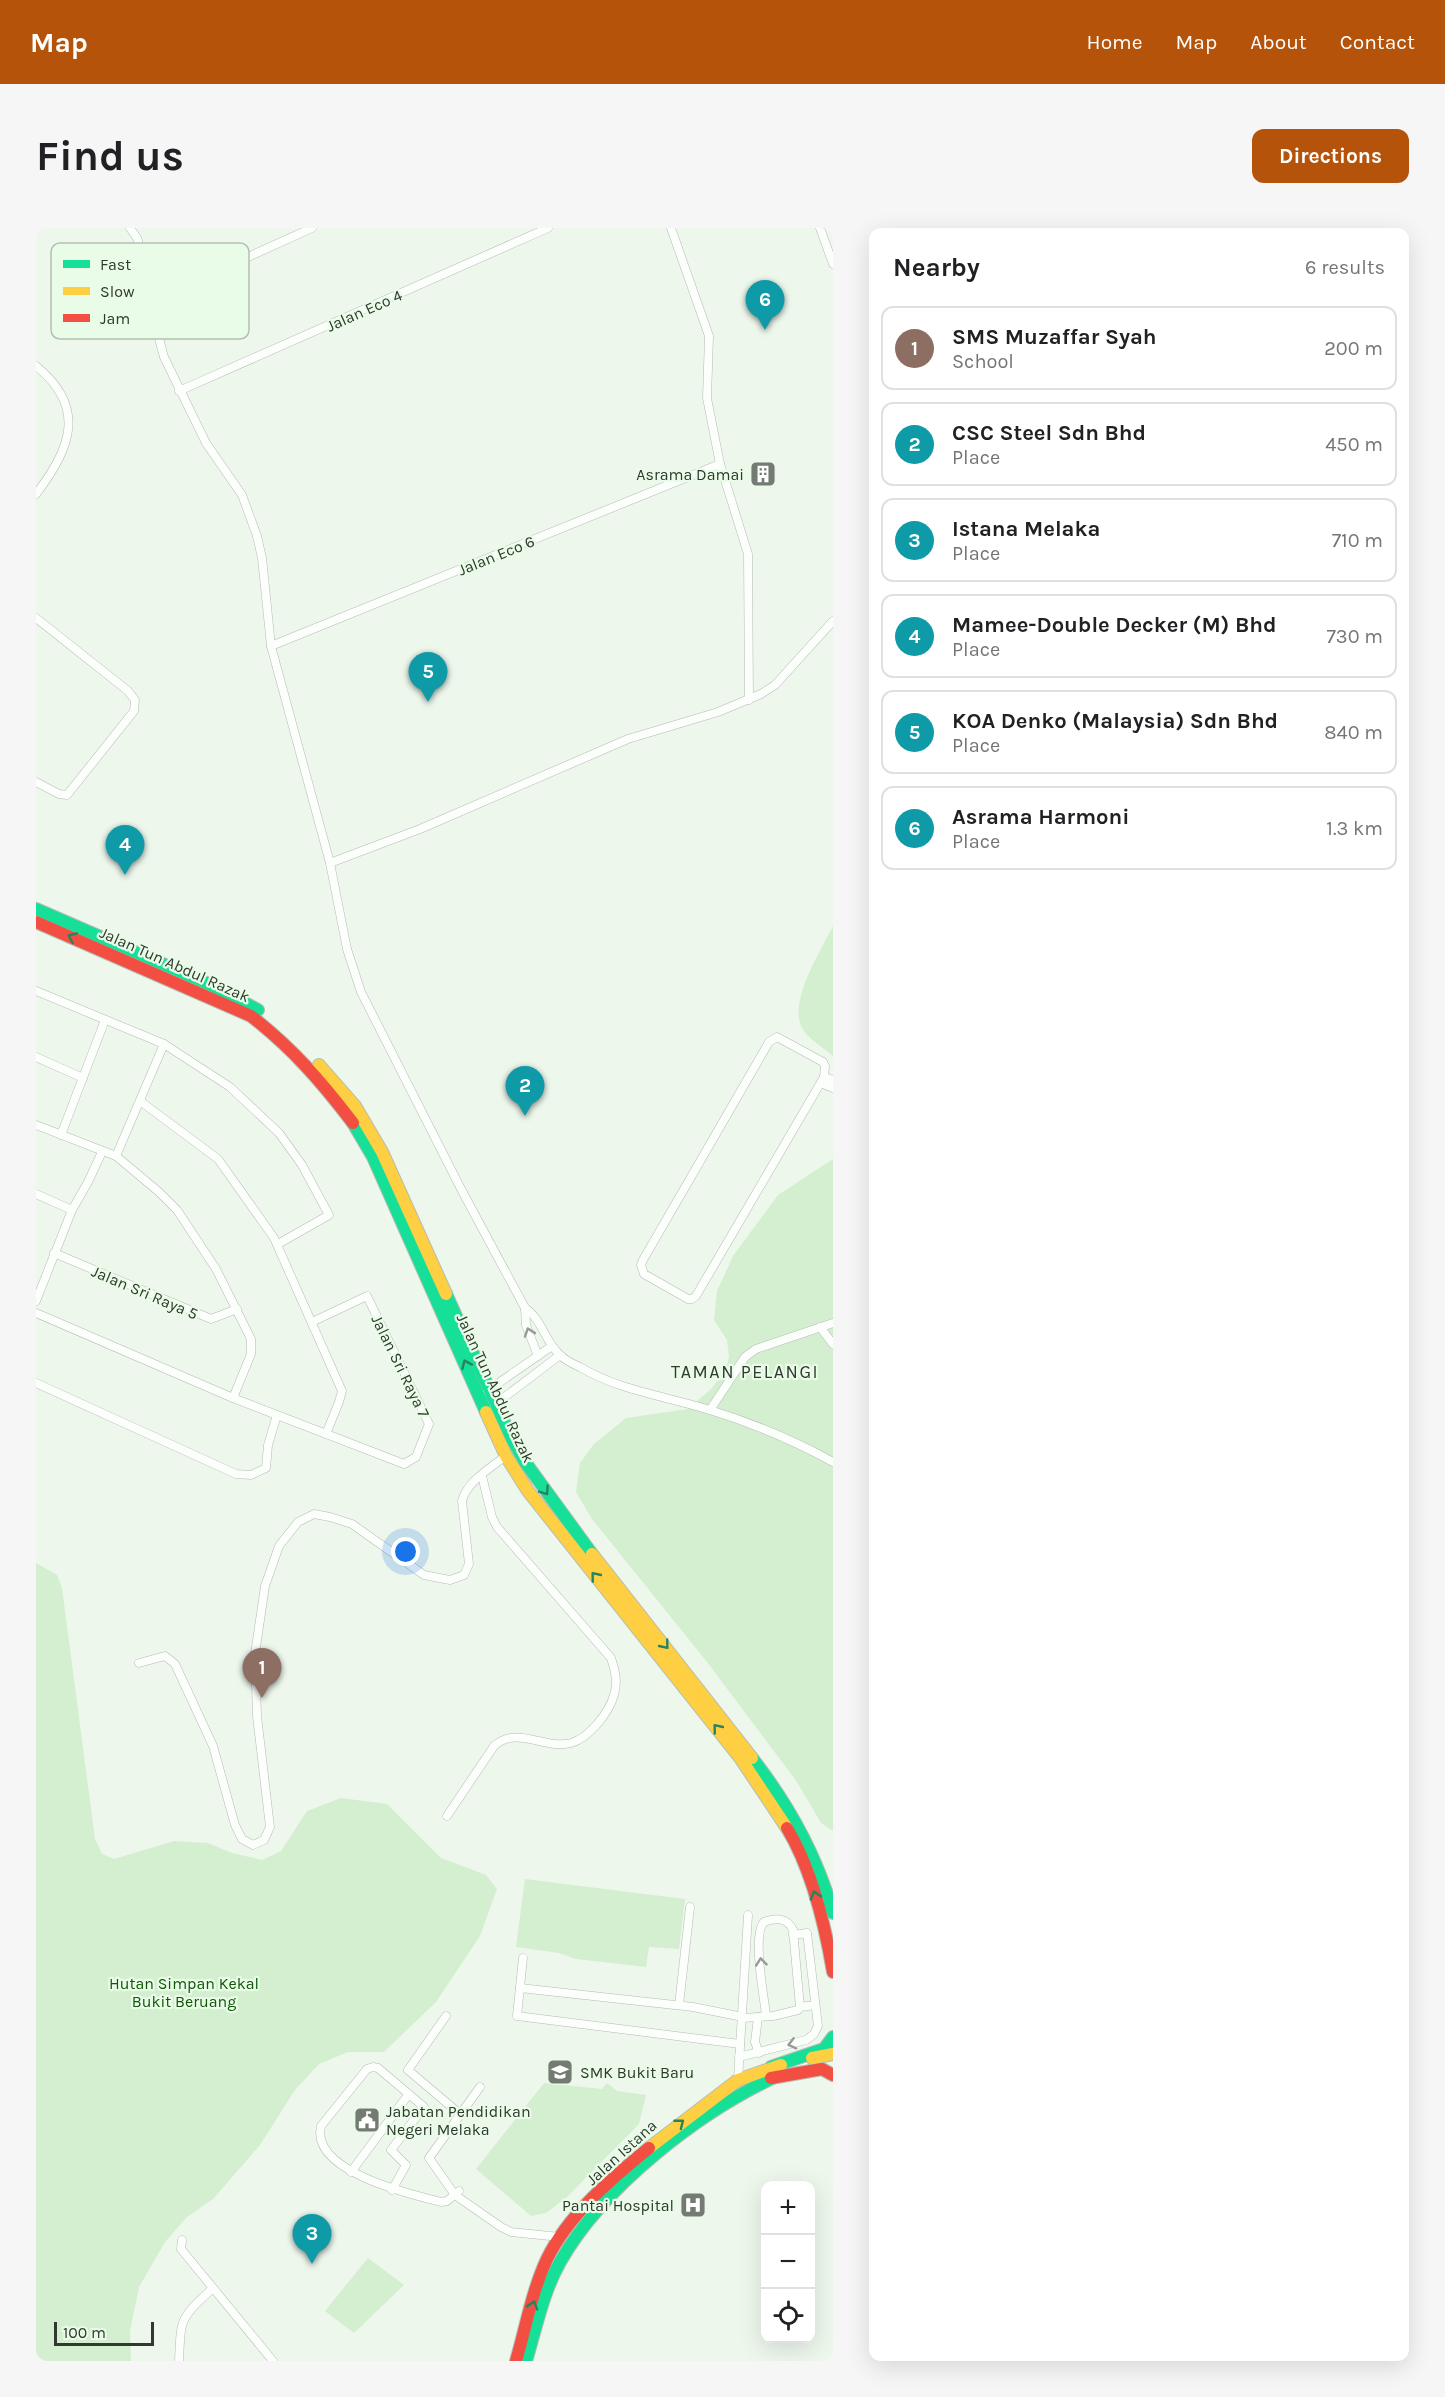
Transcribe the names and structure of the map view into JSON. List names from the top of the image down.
{
  "streets": {
    "main road": ["Jalan Tun Abdul Razak", "Jalan Istana"],
    "street": [
      "Jalan Eco 4",
      "Jalan Eco 6",
      "Jalan Sri Raya 5",
      "Jalan Sri Raya 7"
    ]
  },
  "districts": ["TAMAN PELANGI"],
  "parks": ["Hutan Simpan Kekal Bukit Beruang"],
  "places": {
    "building": ["Asrama Damai"],
    "school or university": ["SMK Bukit Baru"],
    "public building": ["Jabatan Pendidikan Negeri Melaka"],
    "hospital": ["Pantai Hospital"]
  },
  "legend": ["Fast", "Slow", "Jam"],
  "scale_bar": "100 m",
  "page": {
    "header": "Map",
    "nav": [
      "Home",
      "Map",
      "About",
      "Contact"
    ],
    "buttons": "Directions",
    "title": "Find us",
    "heading": ["Nearby", "6 results"],
    "pins": [
      "6",
      "5",
      "4",
      "2",
      "1",
      "3"
    ],
    "list": [
      {
        "mark": "1",
        "name": "SMS Muzaffar Syah",
        "note": "School",
        "value": "200 m"
      },
      {
        "mark": "2",
        "name": "CSC Steel Sdn Bhd",
        "note": "Place",
        "value": "450 m"
      },
      {
        "mark": "3",
        "name": "Istana Melaka",
        "note": "Place",
        "value": "710 m"
      },
      {
        "mark": "4",
        "name": "Mamee-Double Decker (M) Bhd",
        "note": "Place",
        "value": "730 m"
      },
      {
        "mark": "5",
        "name": "KOA Denko (Malaysia) Sdn Bhd",
        "note": "Place",
        "value": "840 m"
      },
      {
        "mark": "6",
        "name": "Asrama Harmoni",
        "note": "Place",
        "value": "1.3 km"
      }
    ],
    "map_buttons": ["+", "−"],
    "scale": "100 m"
  }
}
